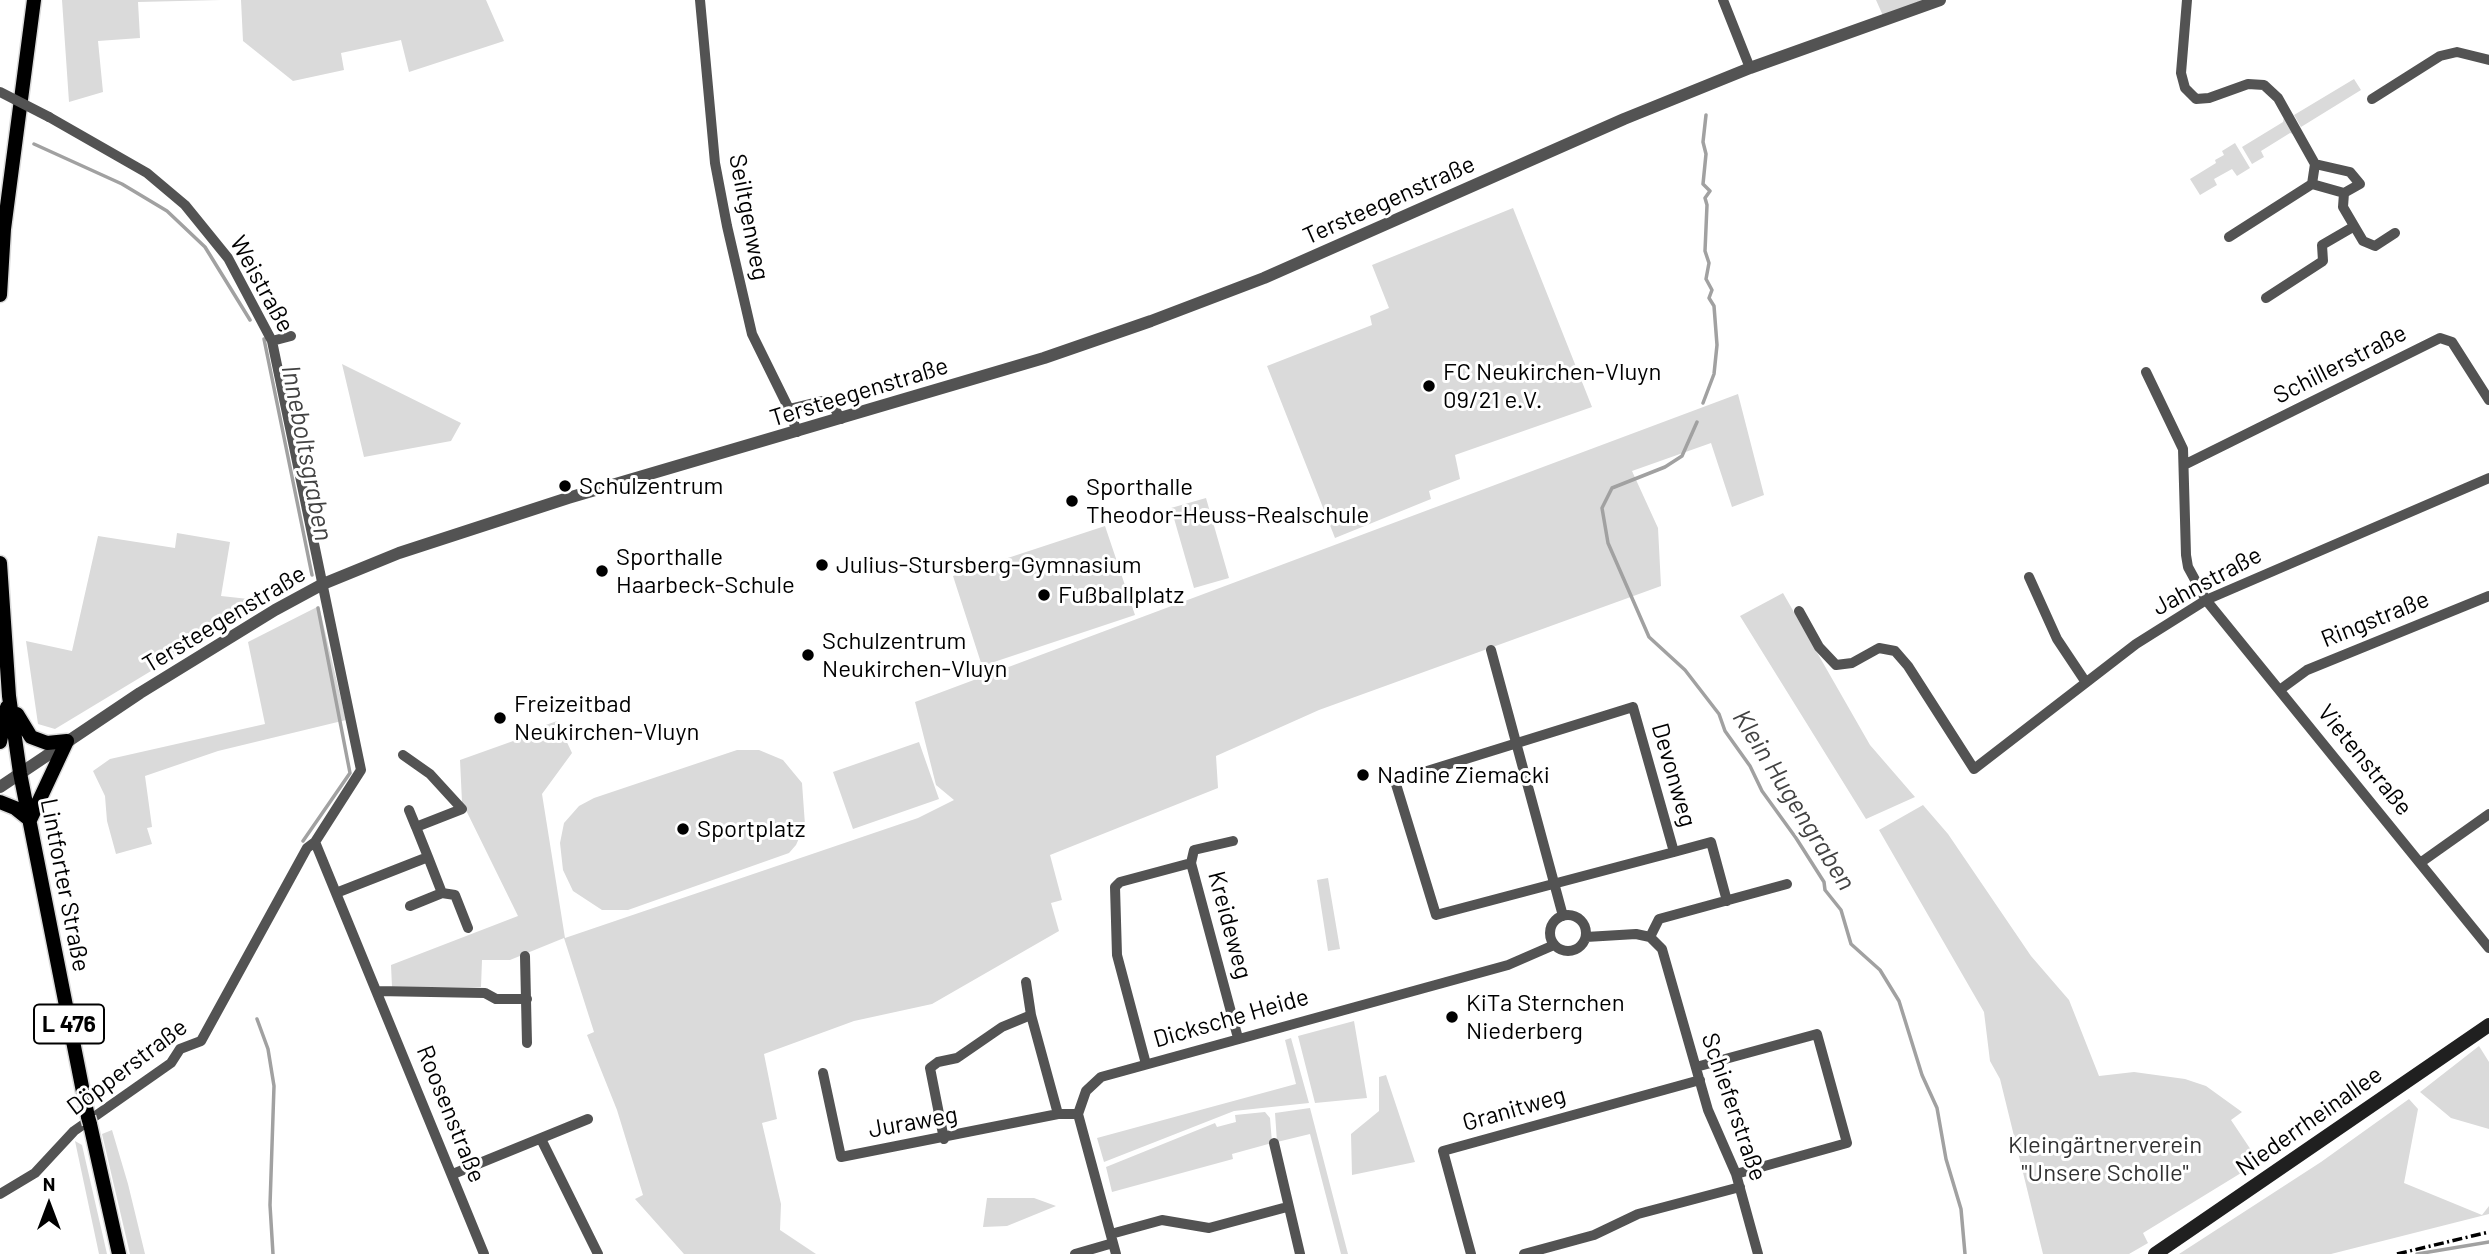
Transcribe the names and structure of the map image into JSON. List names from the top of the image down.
{
  "streets": {
    "main road": ["Lintforter Straße", "L 476", "Niederrheinallee"],
    "street": [
      "Tersteegenstraße",
      "Seiltgenweg",
      "Weistraße",
      "Schillerstraße",
      "Jahnstraße",
      "Ringstraße",
      "Vietenstraße",
      "Devonweg",
      "Kreideweg",
      "Dicksche Heide",
      "Döpperstraße",
      "Schieferstraße",
      "Granitweg",
      "Roosenstraße",
      "Juraweg"
    ]
  },
  "crossings": [
    ["Tersteegenstraße", "Seiltgenweg"],
    ["Tersteegenstraße", "Weistraße"],
    ["Tersteegenstraße", "Lintforter Straße"],
    ["Weistraße", "Döpperstraße"],
    ["Weistraße", "Roosenstraße"],
    ["Jahnstraße", "Vietenstraße"],
    ["Ringstraße", "Vietenstraße"],
    ["Kreideweg", "Dicksche Heide"],
    ["Dicksche Heide", "Juraweg"],
    ["Döpperstraße", "Roosenstraße"],
    ["Schieferstraße", "Granitweg"]
  ],
  "water": ["Inneboltsgraben", "Klein Hugengraben"],
  "parks": ["Kleingärtnerverein \"Unsere Scholle\""],
  "places": [
    "FC Neukirchen-Vluyn 09/21 e.V.",
    "Schulzentrum",
    "Sporthalle Theodor-Heuss-Realschule",
    "Julius-Stursberg-Gymnasium",
    "Sporthalle Haarbeck-Schule",
    "Fußballplatz",
    "Schulzentrum Neukirchen-Vluyn",
    "Freizeitbad Neukirchen-Vluyn",
    "Nadine Ziemacki",
    "Sportplatz",
    "KiTa Sternchen Niederberg"
  ],
  "north": "top"
}
